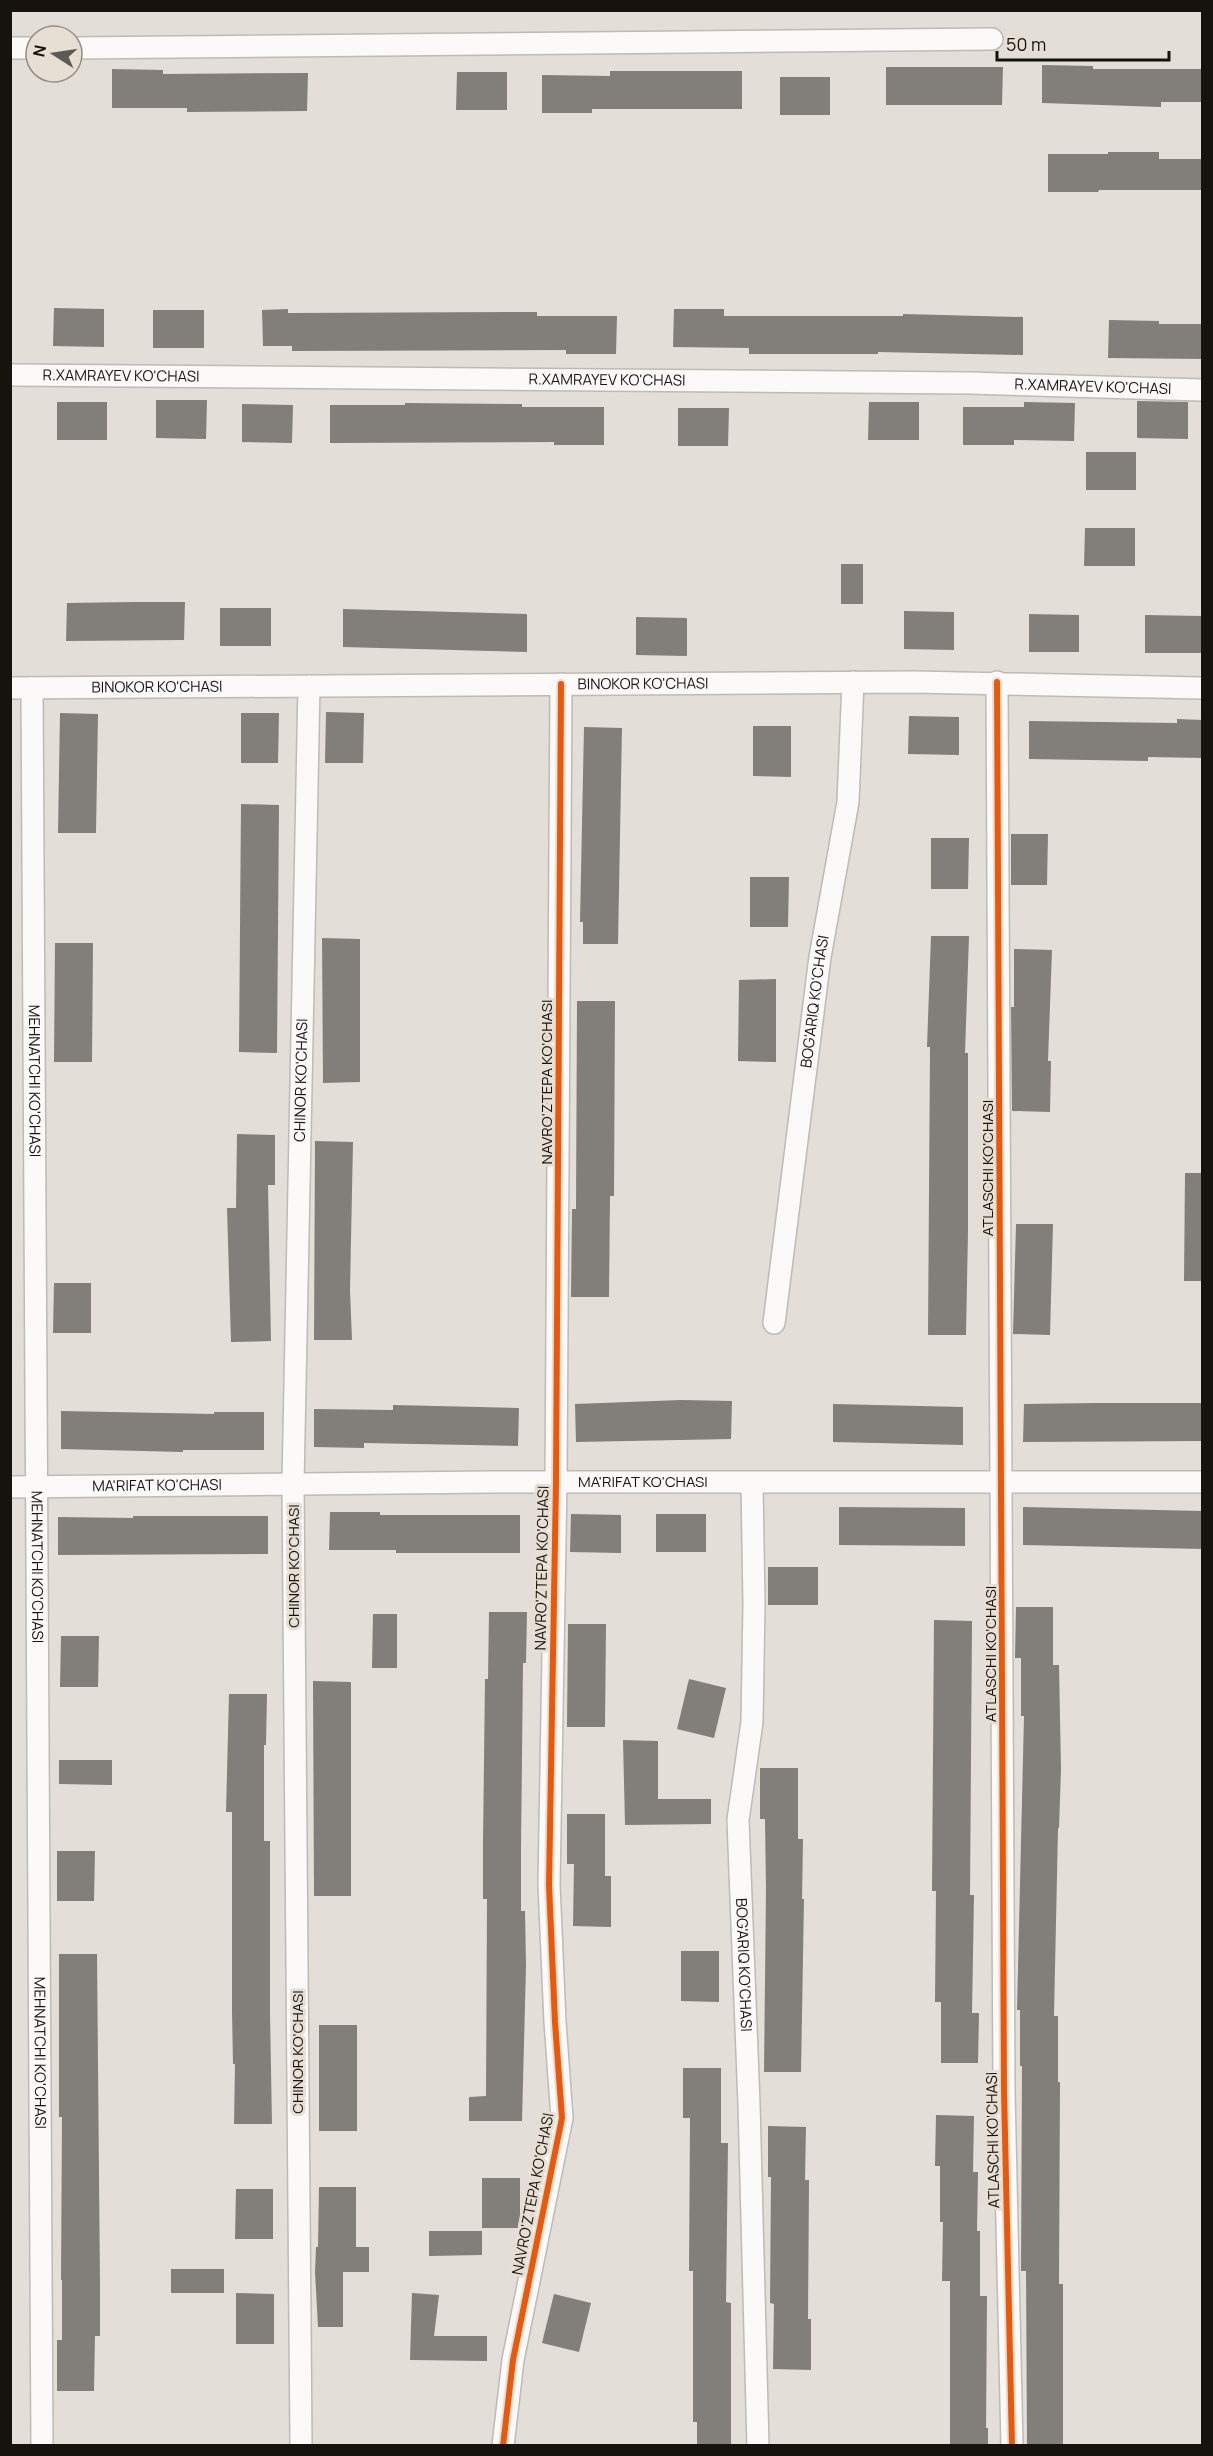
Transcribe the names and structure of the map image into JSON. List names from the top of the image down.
{
  "streets": {
    "street": [
      "R.XAMRAYEV KO'CHASI",
      "BINOKOR KO'CHASI",
      "BOG'ARIQ KO'CHASI",
      "CHINOR KO'CHASI",
      "MEHNATCHI KO'CHASI",
      "NAVRO'ZTEPA KO'CHASI",
      "ATLASCHI KO'CHASI",
      "MA'RIFAT KO'CHASI"
    ]
  },
  "crossings": [
    ["BINOKOR KO'CHASI", "BOG'ARIQ KO'CHASI"],
    ["BINOKOR KO'CHASI", "CHINOR KO'CHASI"],
    ["BINOKOR KO'CHASI", "MEHNATCHI KO'CHASI"],
    ["BINOKOR KO'CHASI", "NAVRO'ZTEPA KO'CHASI"],
    ["BINOKOR KO'CHASI", "ATLASCHI KO'CHASI"],
    ["BOG'ARIQ KO'CHASI", "MA'RIFAT KO'CHASI"],
    ["CHINOR KO'CHASI", "MA'RIFAT KO'CHASI"],
    ["MEHNATCHI KO'CHASI", "MA'RIFAT KO'CHASI"],
    ["NAVRO'ZTEPA KO'CHASI", "MA'RIFAT KO'CHASI"],
    ["ATLASCHI KO'CHASI", "MA'RIFAT KO'CHASI"]
  ],
  "scale_bar": "50 m",
  "north": "left"
}
